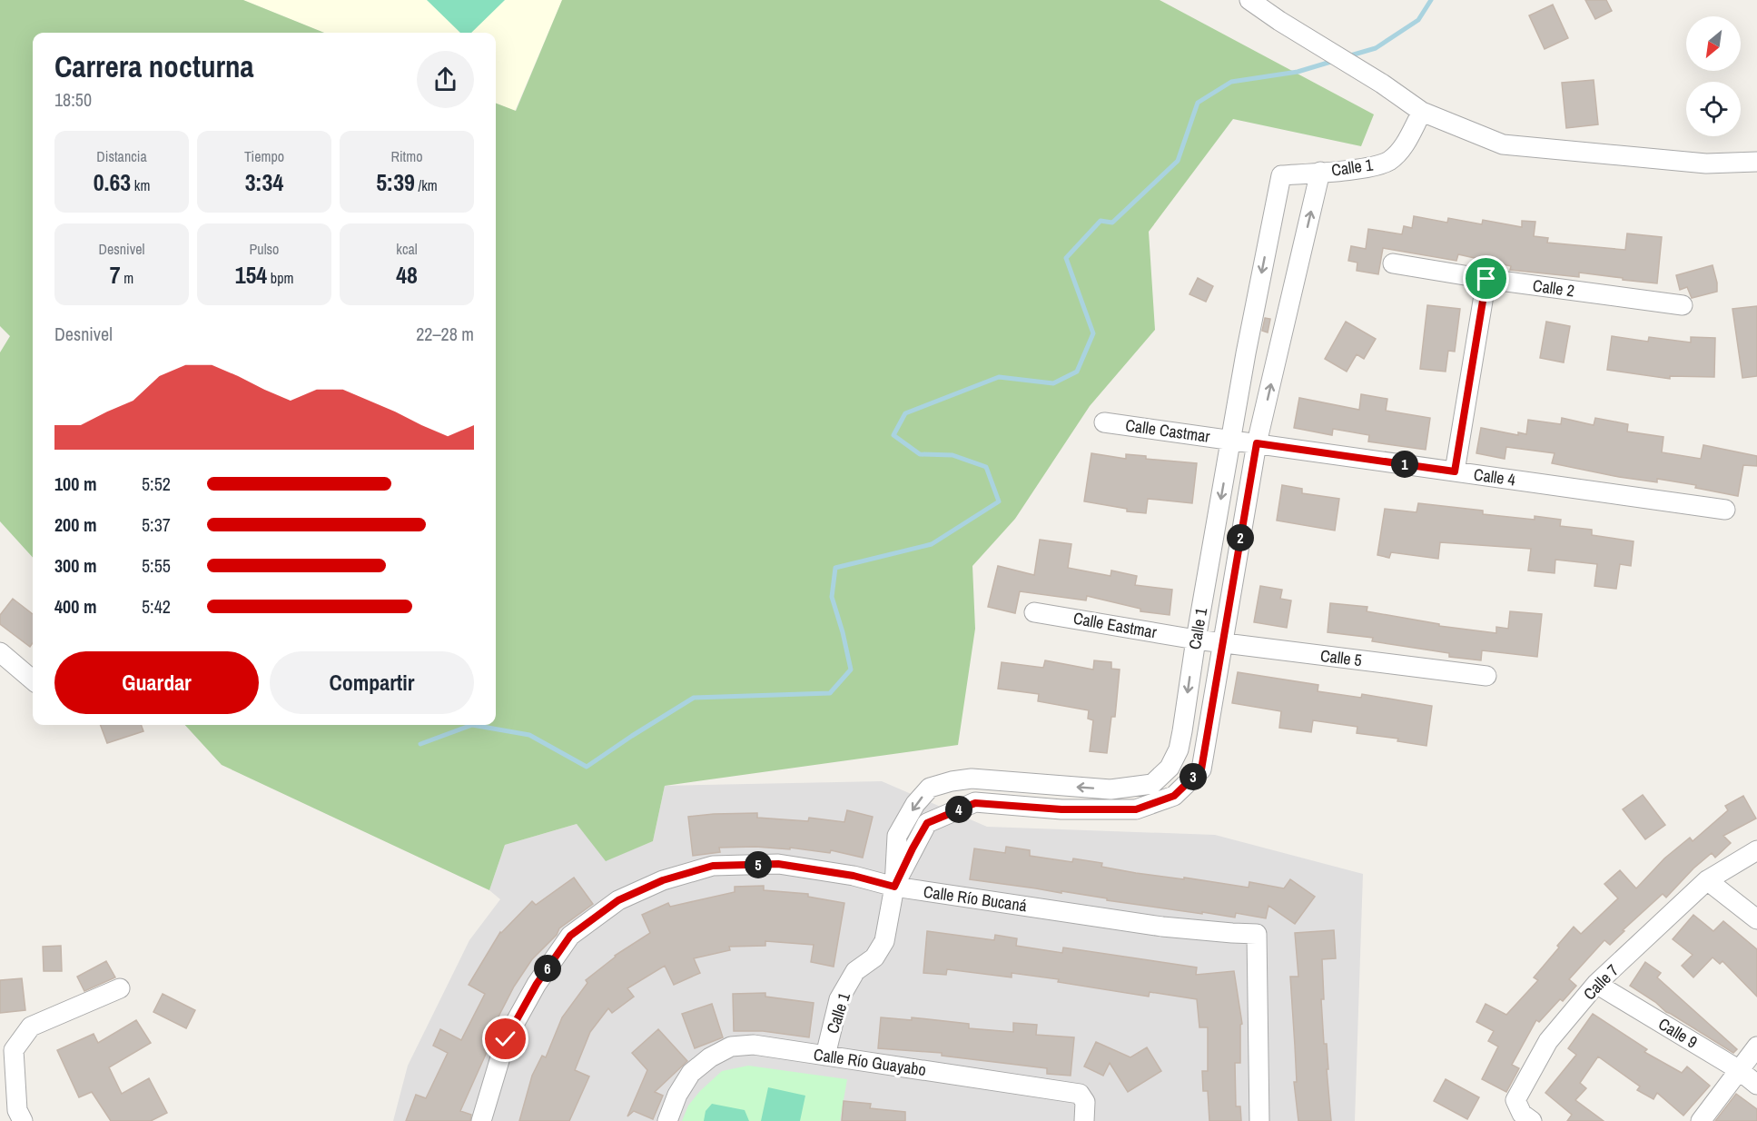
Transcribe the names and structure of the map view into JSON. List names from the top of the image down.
{
  "streets": {
    "street": [
      "Calle 1",
      "Calle 2",
      "Calle Castmar",
      "Calle 4",
      "Calle Eastmar",
      "Calle 5",
      "Calle Río Bucaná",
      "Calle 7",
      "Calle 9",
      "Calle Río Guayabo"
    ]
  },
  "crossings": [
    ["Calle 1", "Calle Castmar"],
    ["Calle 1", "Calle 4"],
    ["Calle 1", "Calle Eastmar"],
    ["Calle 1", "Calle 5"],
    ["Calle 1", "Calle Río Bucaná"],
    ["Calle 1", "Calle Río Guayabo"],
    ["Calle Castmar", "Calle 4"],
    ["Calle Eastmar", "Calle 5"],
    ["Calle 7", "Calle 9"]
  ],
  "north": "bottom left",
  "page": {
    "heading": ["Carrera nocturna", "18:50"],
    "stats": [
      ["Distancia", "0.63 km"],
      ["Tiempo", "3:34"],
      ["Ritmo", "5:39 /km"],
      ["Desnivel", "7 m"],
      ["Pulso", "154 bpm"],
      ["kcal", "48"]
    ],
    "chart": ["Desnivel", "22–28 m"],
    "pins": [
      "1",
      "2",
      "3",
      "4",
      "5",
      "6"
    ],
    "list": [
      {
        "name": "100 m",
        "note": "5:52"
      },
      {
        "name": "200 m",
        "note": "5:37"
      },
      {
        "name": "300 m",
        "note": "5:55"
      },
      {
        "name": "400 m",
        "note": "5:42"
      }
    ],
    "buttons": ["Guardar", "Compartir"]
  }
}
